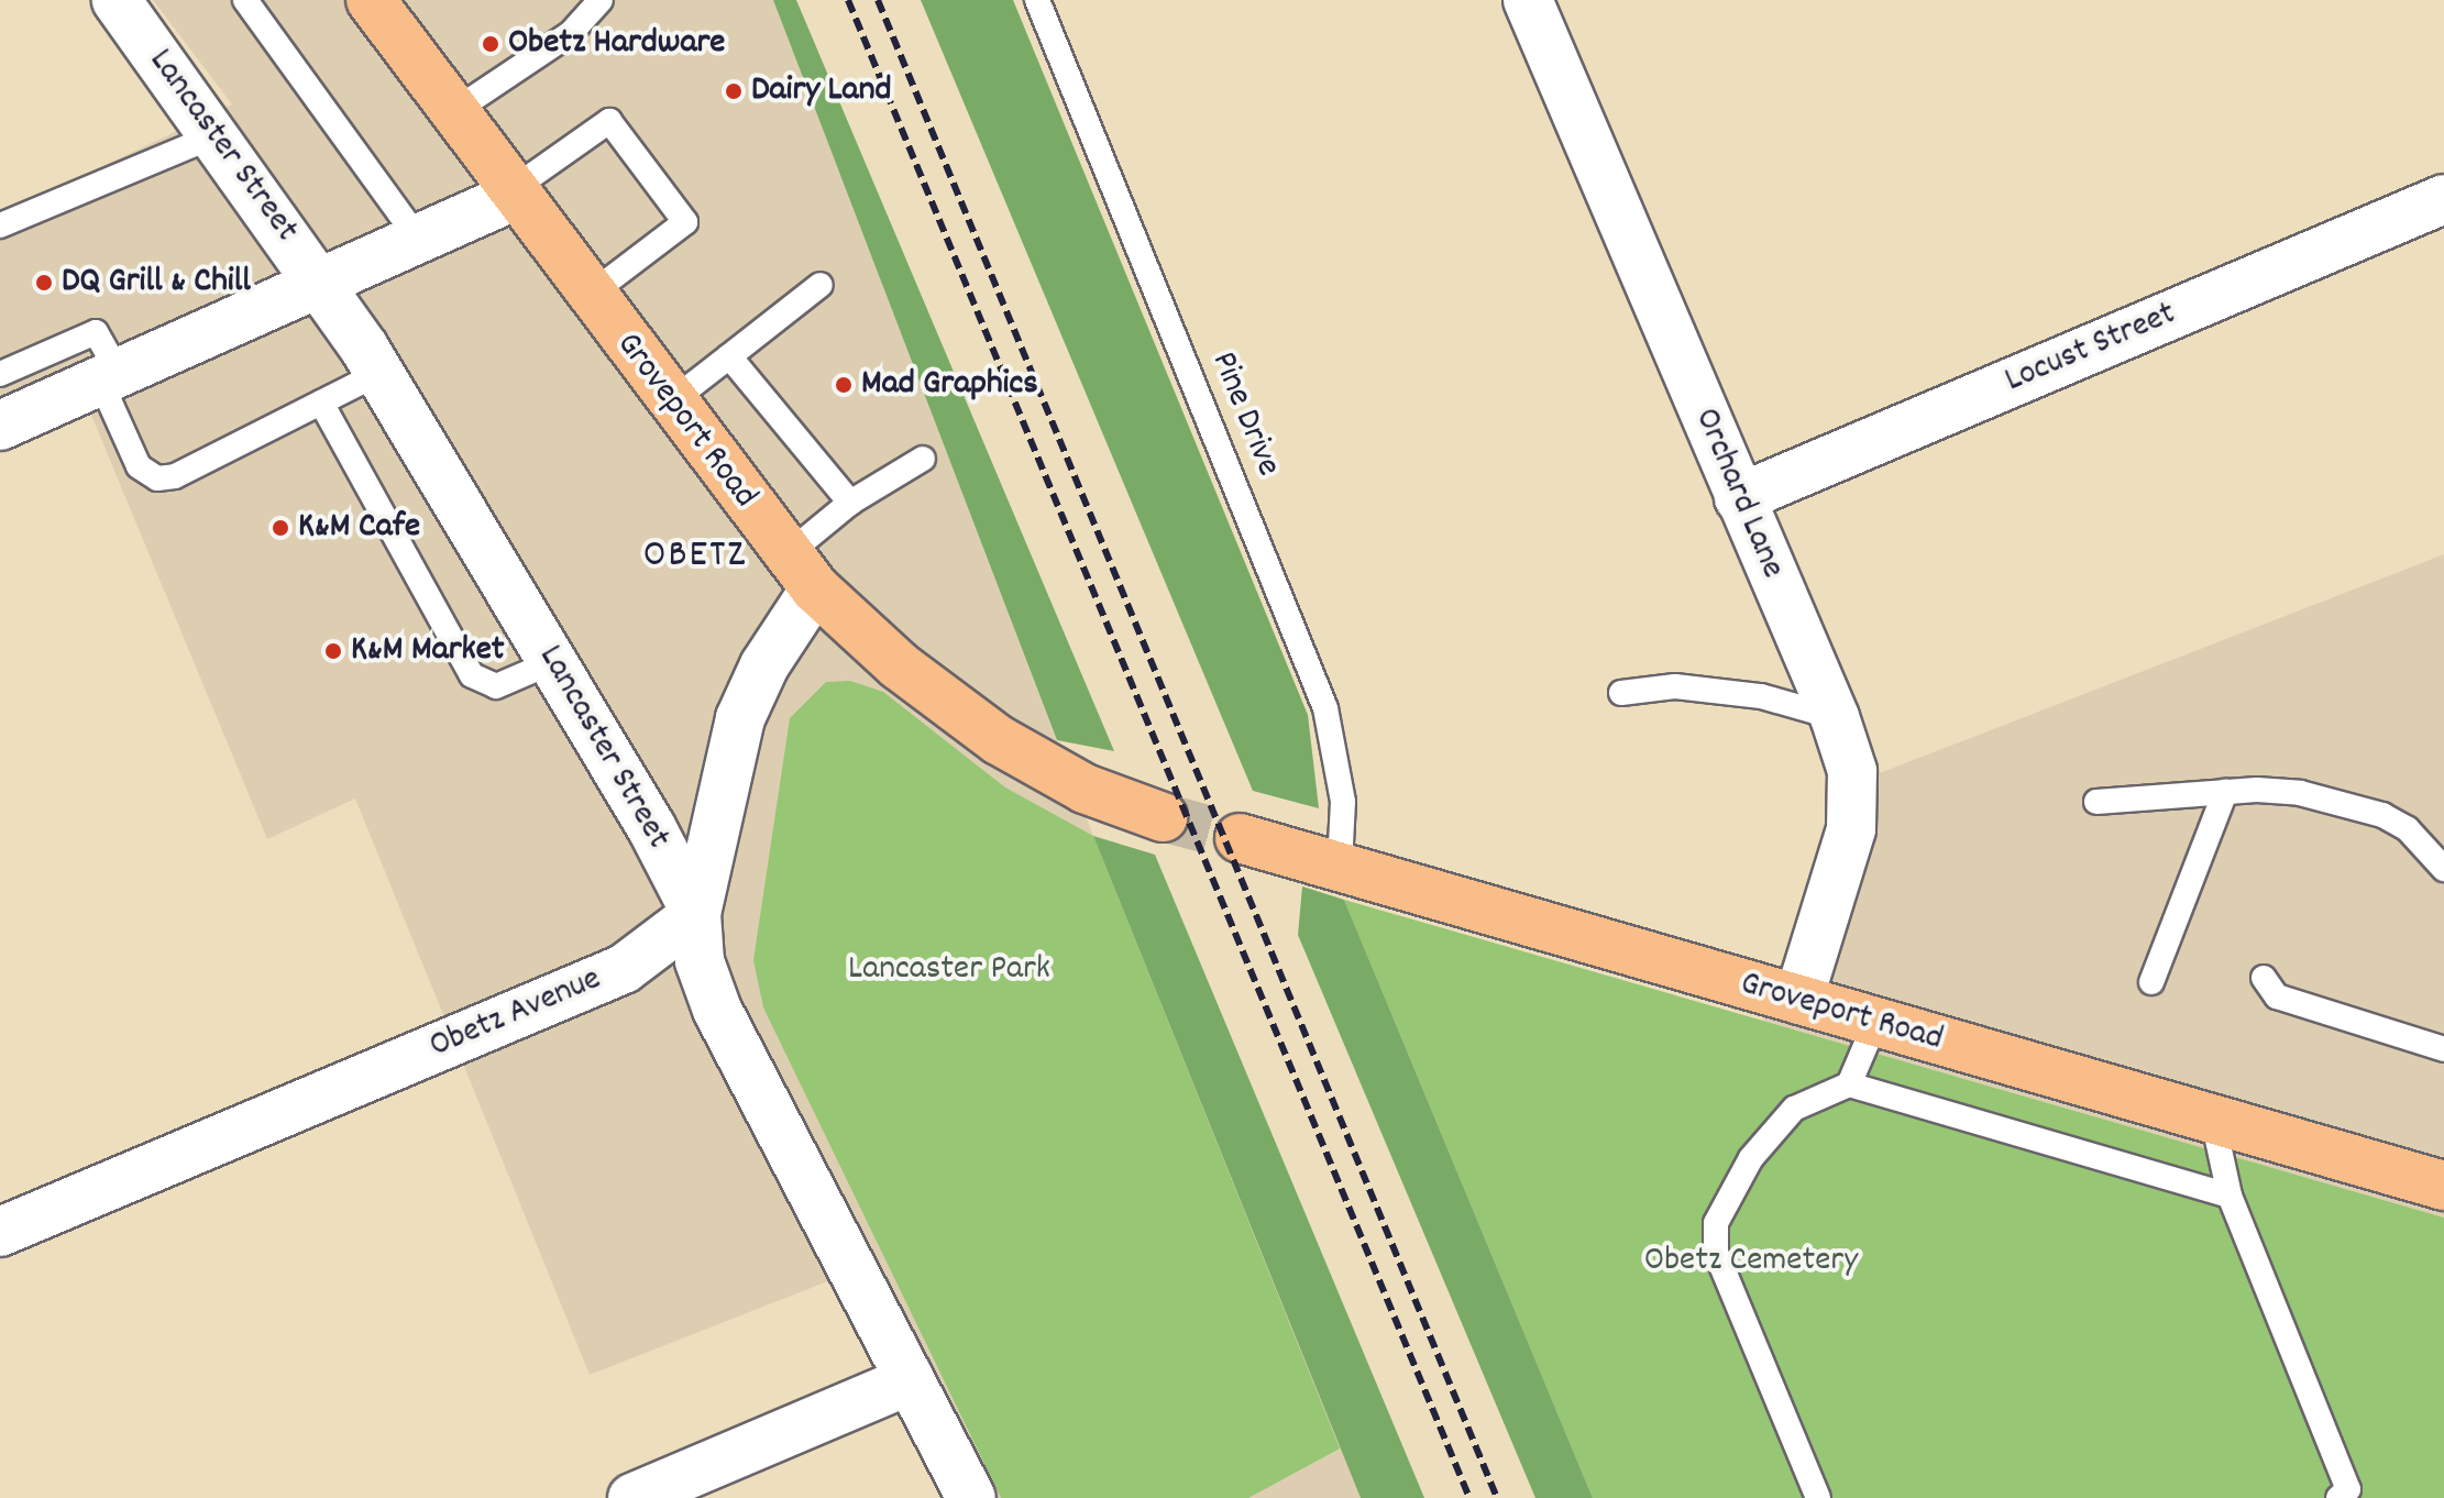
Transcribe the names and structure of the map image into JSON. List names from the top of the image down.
{
  "streets": {
    "main road": ["Groveport Road"],
    "street": [
      "Lancaster Street",
      "Locust Street",
      "Orchard Lane",
      "Obetz Avenue"
    ],
    "lane": ["Pine Drive"]
  },
  "crossings": [
    ["Lancaster Street", "Obetz Avenue"],
    ["Locust Street", "Orchard Lane"],
    ["Pine Drive", "Groveport Road"],
    ["Groveport Road", "Orchard Lane"]
  ],
  "districts": ["OBETZ"],
  "parks": ["Lancaster Park", "Obetz Cemetery"],
  "places": [
    "Obetz Hardware",
    "Dairy Land",
    "DQ Grill & Chill",
    "Mad Graphics",
    "K&M Cafe",
    "K&M Market"
  ]
}
